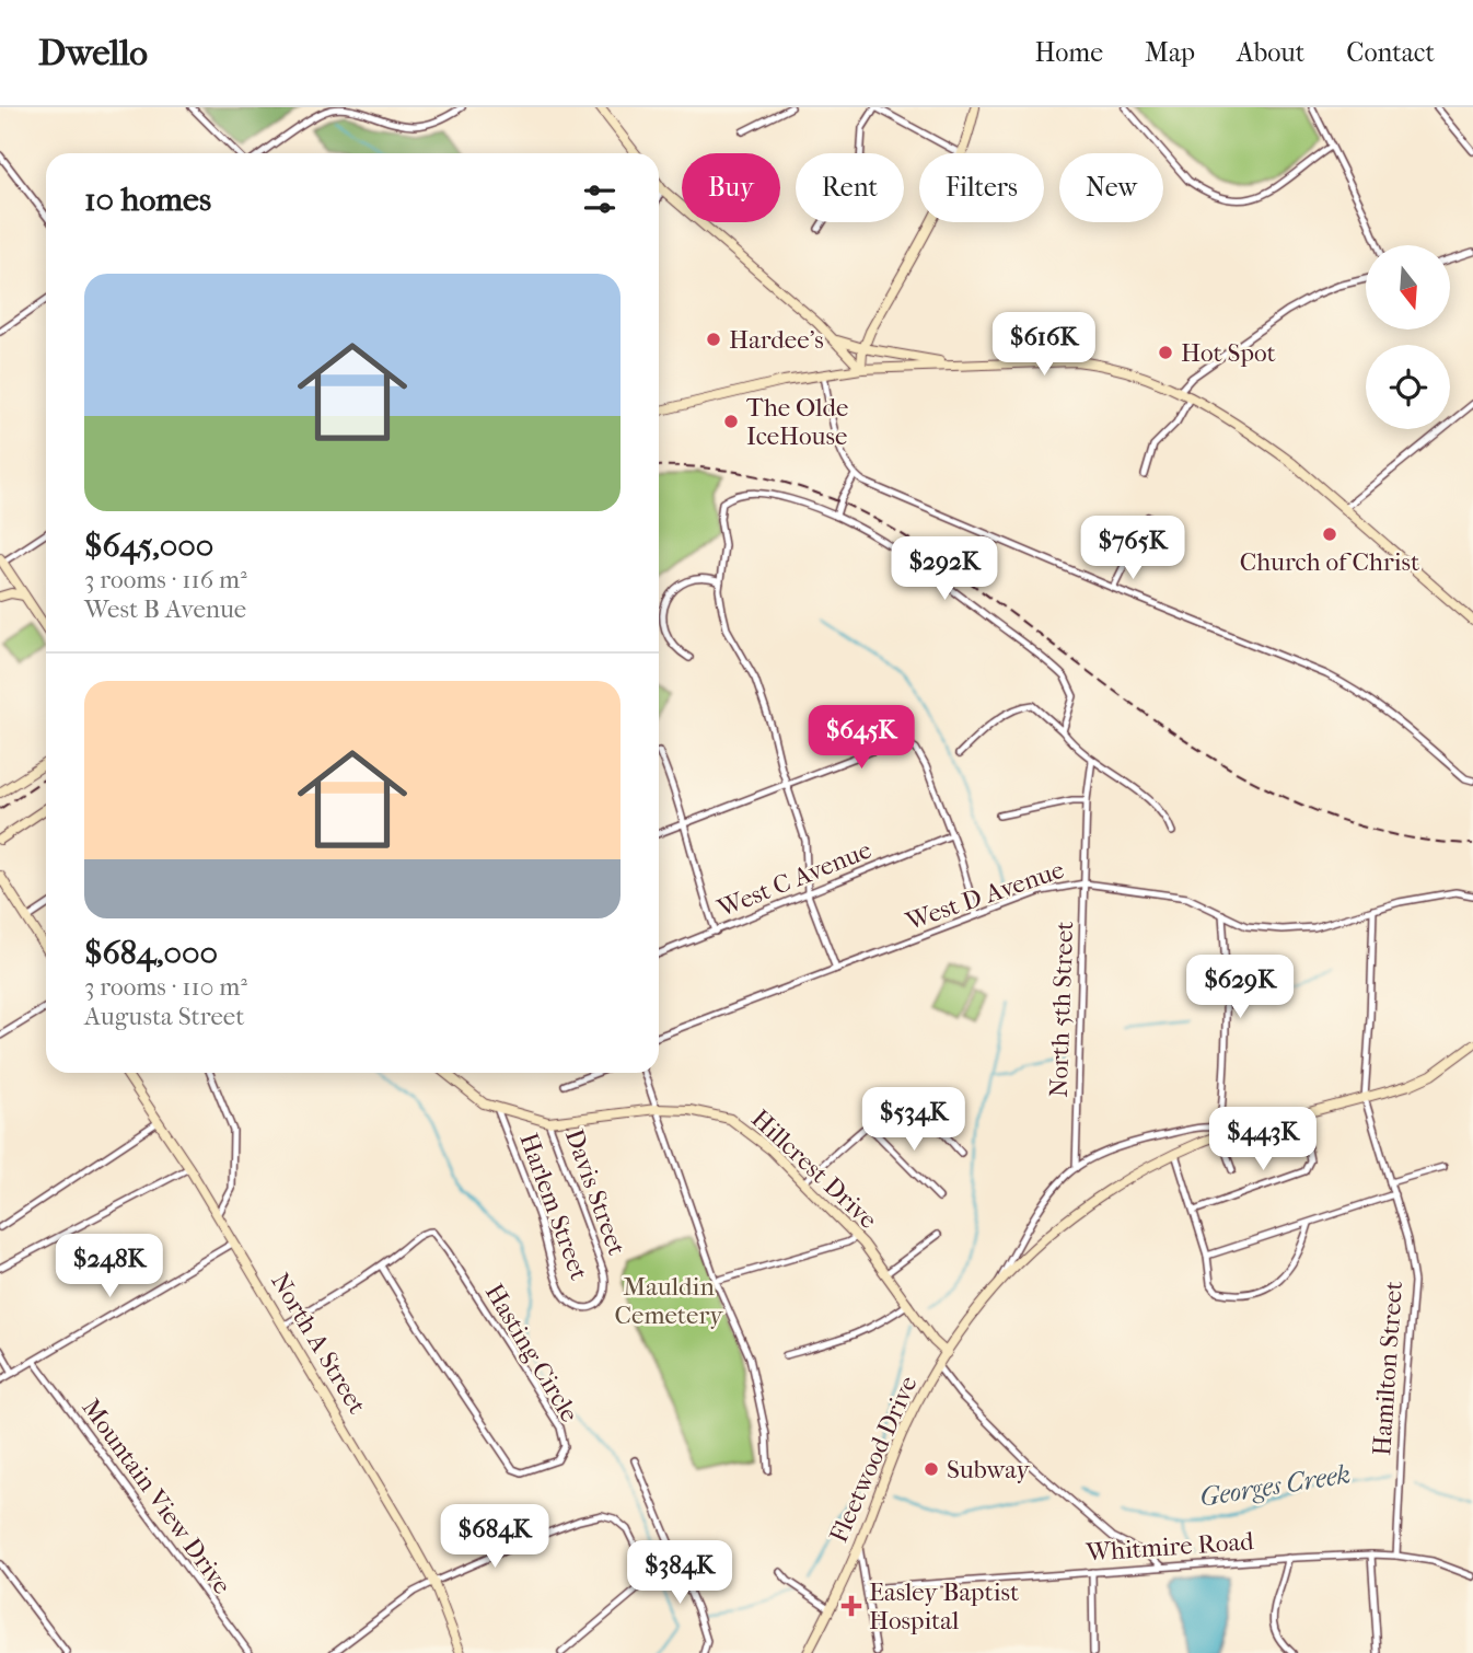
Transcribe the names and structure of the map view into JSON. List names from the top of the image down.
{
  "streets": {
    "main road": ["Hillcrest Drive", "North A Street", "Fleetwood Drive"],
    "street": [
      "West C Avenue",
      "West D Avenue",
      "North 5th Street",
      "Davis Street",
      "Harlem Street",
      "Hasting Circle",
      "Hamilton Street",
      "Mountain View Drive",
      "Whitmire Road"
    ]
  },
  "crossings": [
    ["West D Avenue", "North 5th Street"],
    ["Hillcrest Drive", "Davis Street"],
    ["Hillcrest Drive", "Harlem Street"],
    ["Hillcrest Drive", "Fleetwood Drive"],
    ["Davis Street", "Harlem Street"],
    ["North A Street", "Hasting Circle"],
    ["Hamilton Street", "Fleetwood Drive"],
    ["Hamilton Street", "Whitmire Road"]
  ],
  "water": ["Georges Creek"],
  "parks": ["Mauldin Cemetery"],
  "places": {
    "other": [
      "Hardee's",
      "Hot Spot",
      "The Olde IceHouse",
      "Church of Christ",
      "Subway"
    ],
    "health": ["Easley Baptist Hospital"]
  },
  "north": "bottom",
  "page": {
    "header": "Dwello",
    "nav": [
      "Home",
      "Map",
      "About",
      "Contact"
    ],
    "chip": [
      "Buy",
      "Rent",
      "Filters",
      "New"
    ],
    "heading": "10 homes",
    "list": [
      {
        "name": "$645,000",
        "note": "3 rooms · 116 m² · West B Avenue"
      },
      {
        "name": "$684,000",
        "note": "3 rooms · 110 m² · Augusta Street"
      }
    ],
    "price": [
      "$616K",
      "$765K",
      "$292K",
      "$645K",
      "$629K",
      "$534K",
      "$443K",
      "$248K",
      "$684K",
      "$384K"
    ]
  }
}
